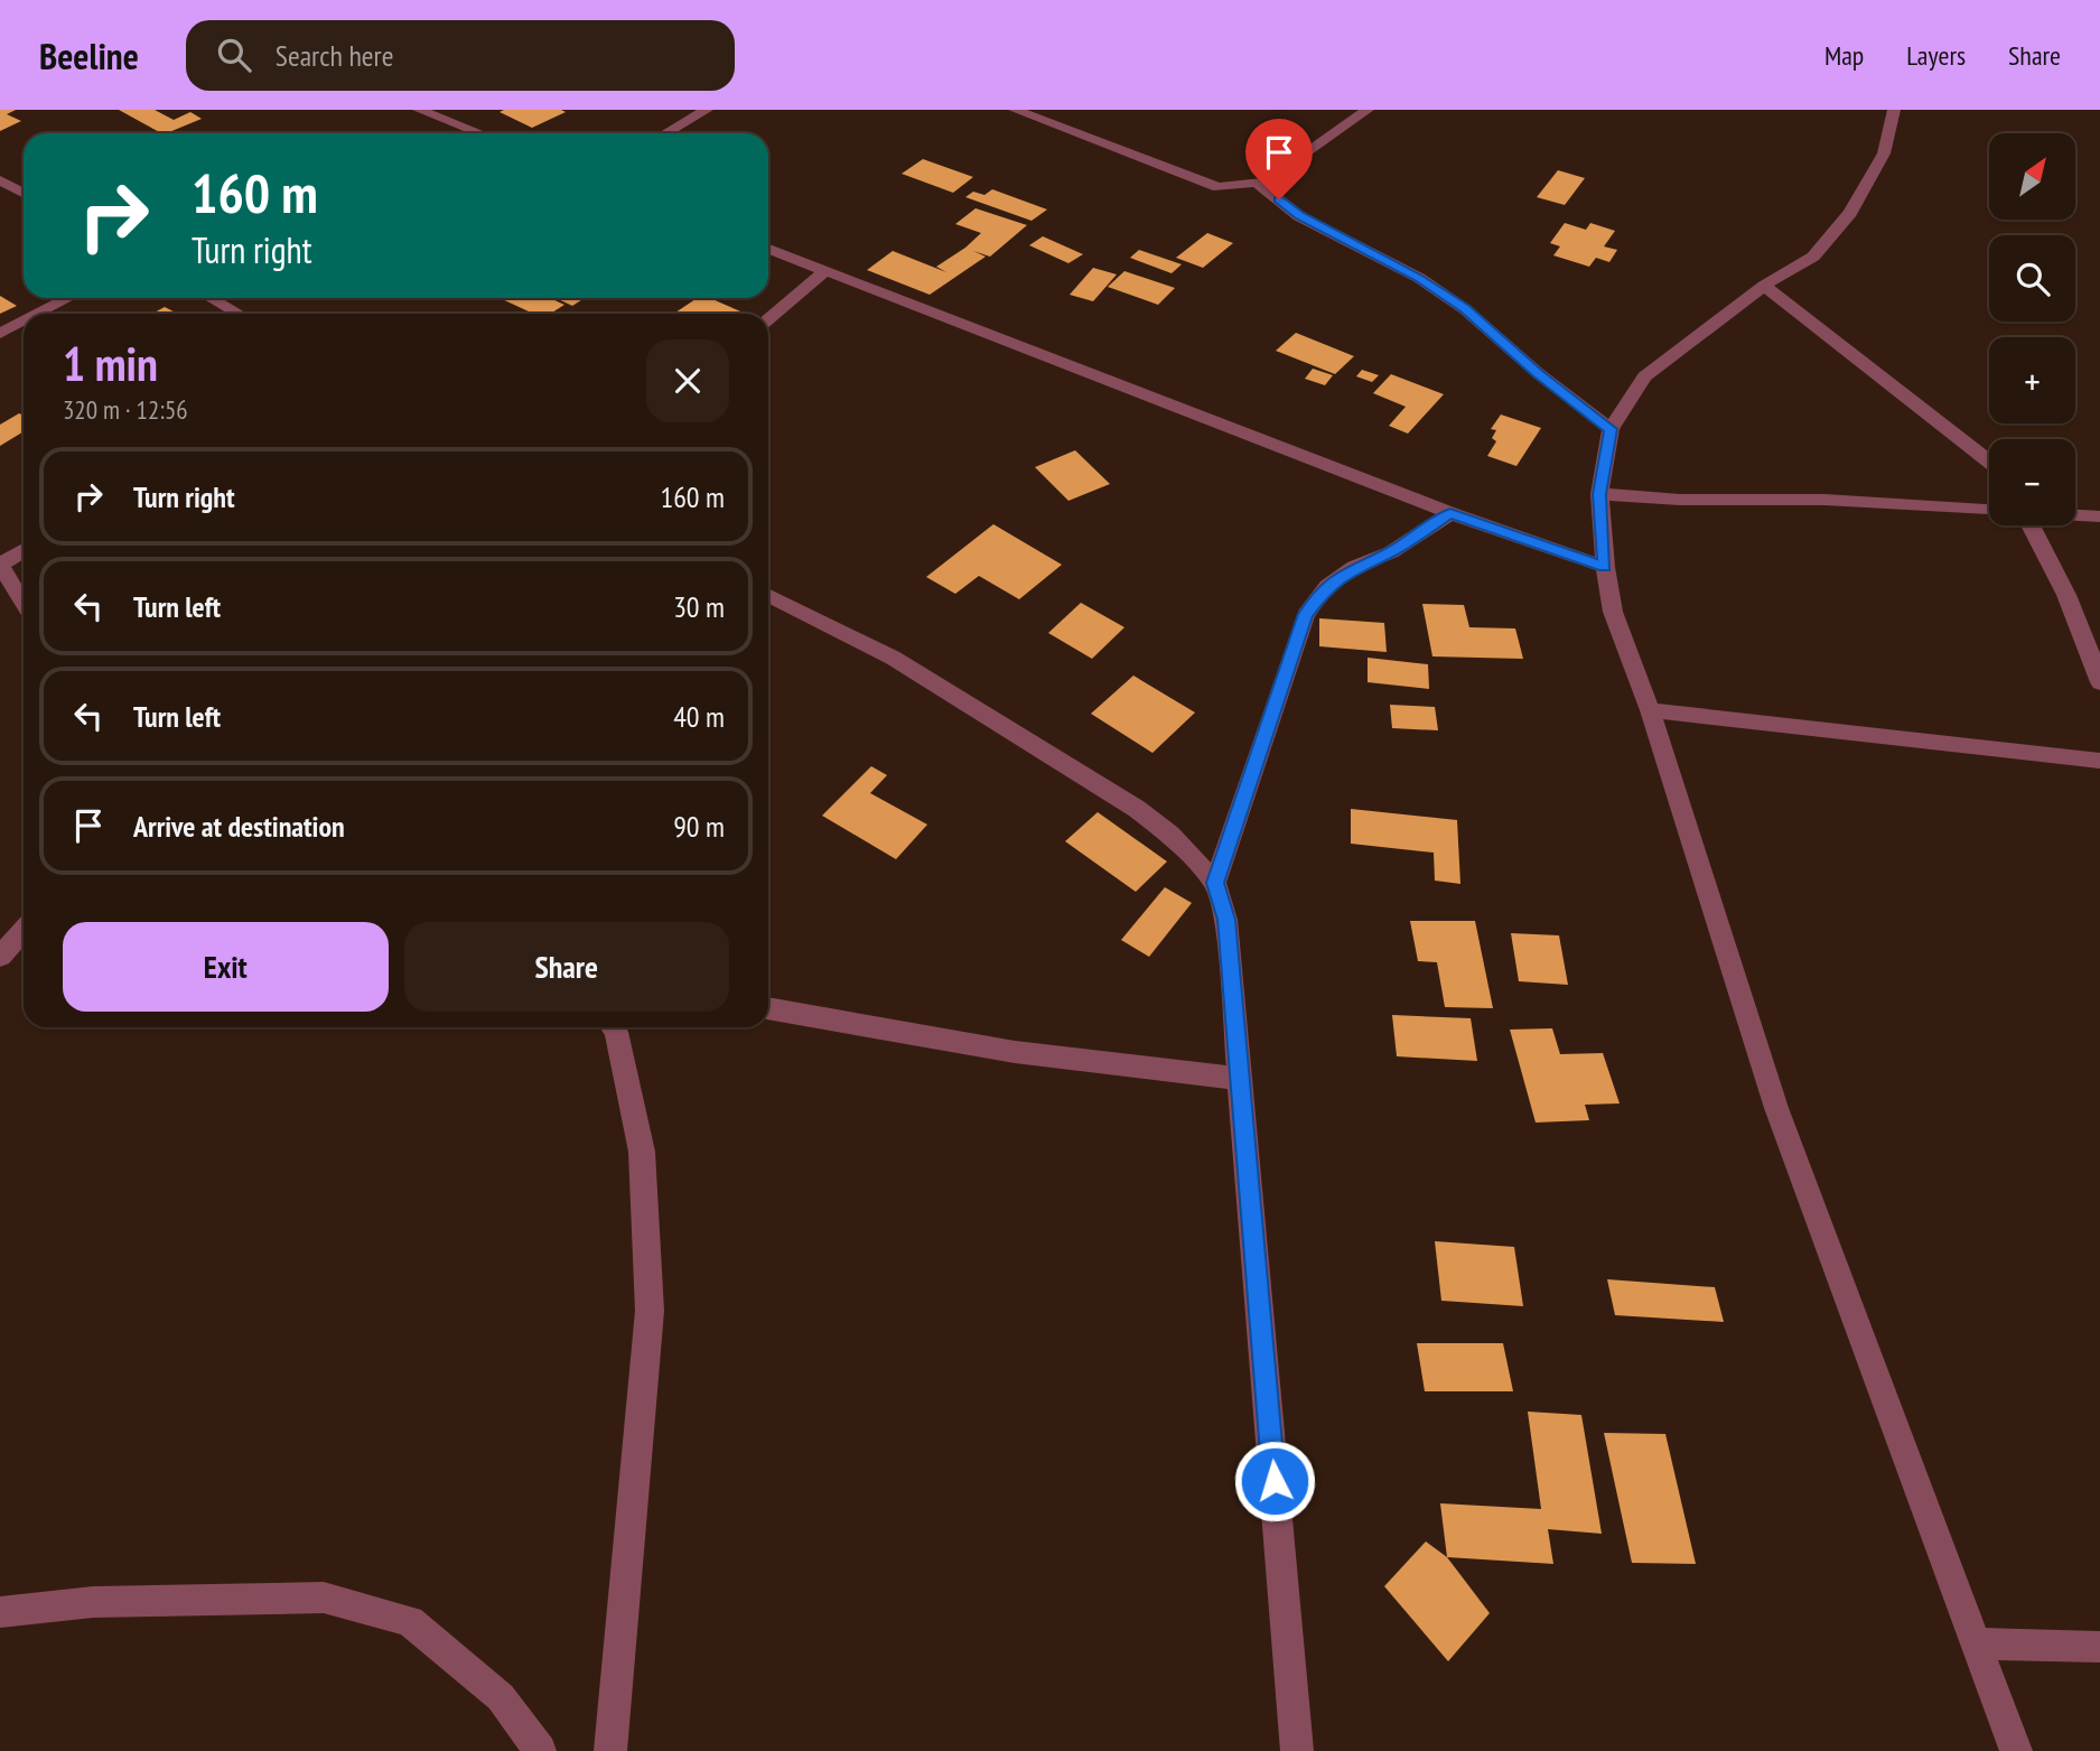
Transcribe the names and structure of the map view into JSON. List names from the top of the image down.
{
  "north": "top right",
  "page": {
    "header": "Beeline",
    "search": "Search here",
    "nav": ["Map", "Layers", "Share"],
    "map_buttons": ["+", "−"],
    "turn": ["160 m", "Turn right"],
    "heading": ["1 min", "320 m · 12:56"],
    "list": [
      {
        "name": "Turn right",
        "value": "160 m"
      },
      {
        "name": "Turn left",
        "value": "30 m"
      },
      {
        "name": "Turn left",
        "value": "40 m"
      },
      {
        "name": "Arrive at destination",
        "value": "90 m"
      }
    ],
    "buttons": ["Exit", "Share"]
  }
}
